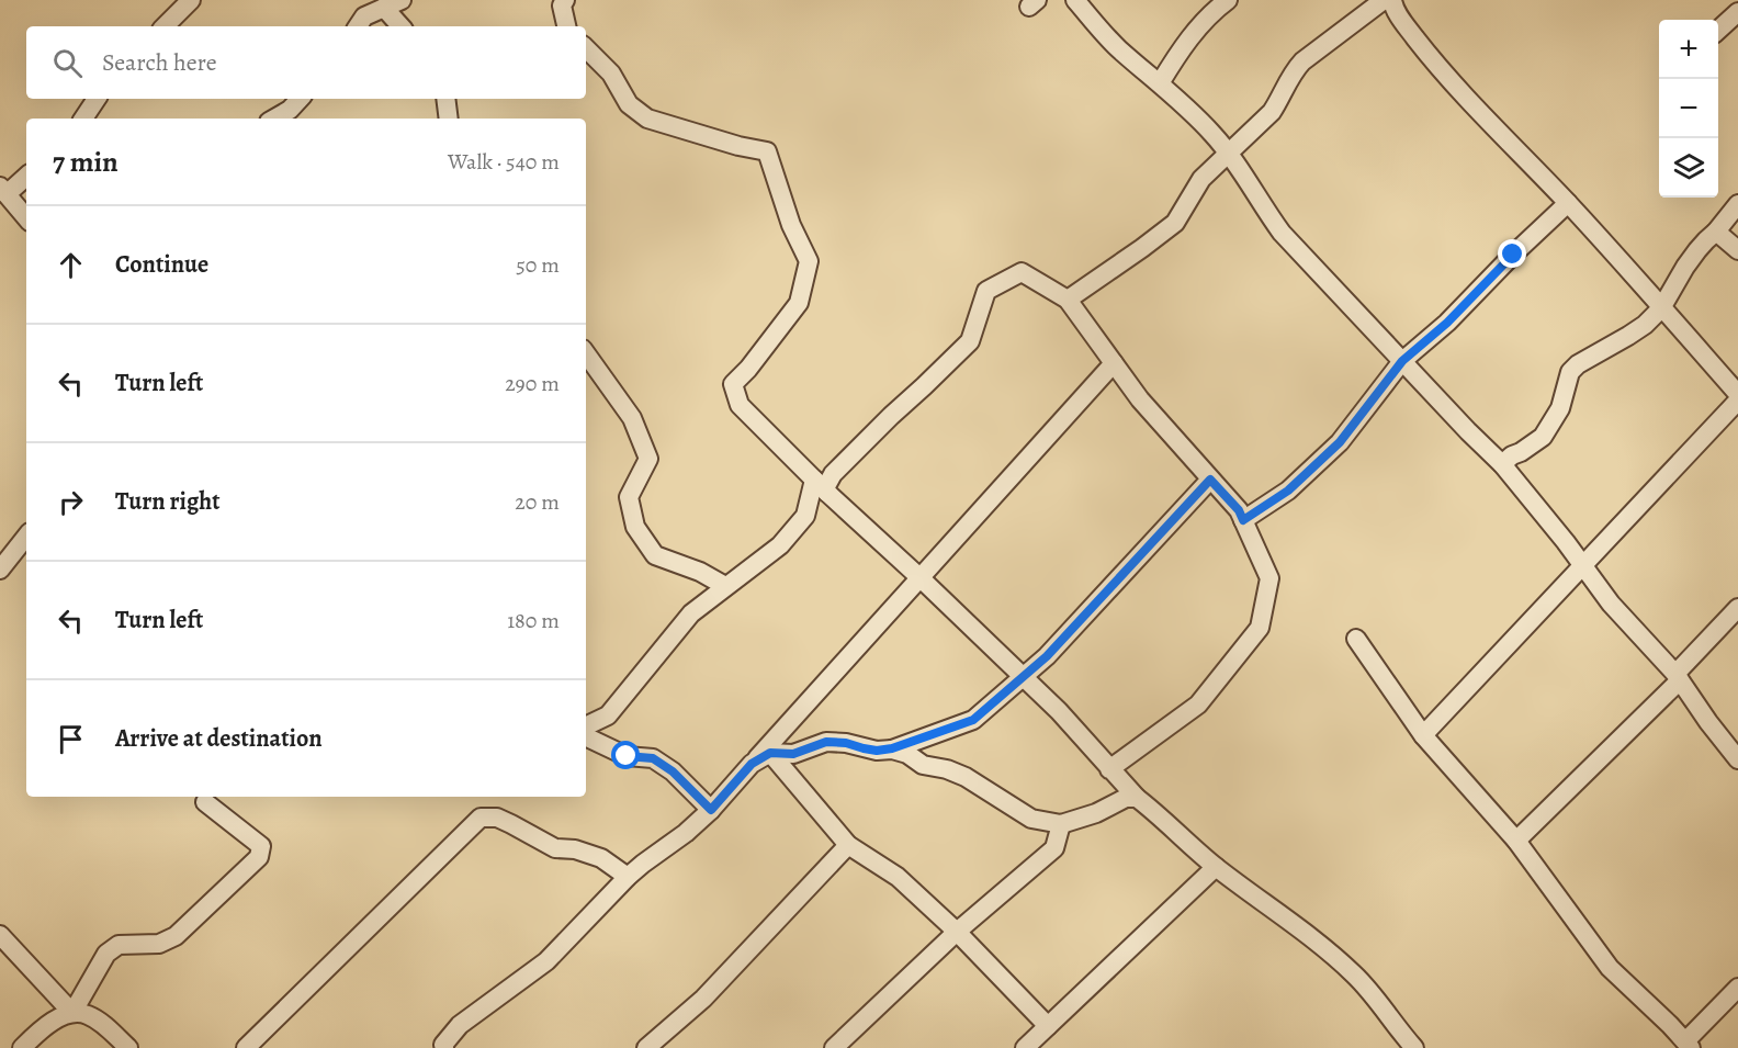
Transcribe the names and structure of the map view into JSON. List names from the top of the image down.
{
  "page": {
    "map_buttons": ["+", "−"],
    "search": "Search here",
    "heading": ["7 min", "Walk · 540 m"],
    "list": [
      ["Continue", "50 m"],
      ["Turn left", "290 m"],
      ["Turn right", "20 m"],
      ["Turn left", "180 m"],
      "Arrive at destination"
    ]
  }
}
